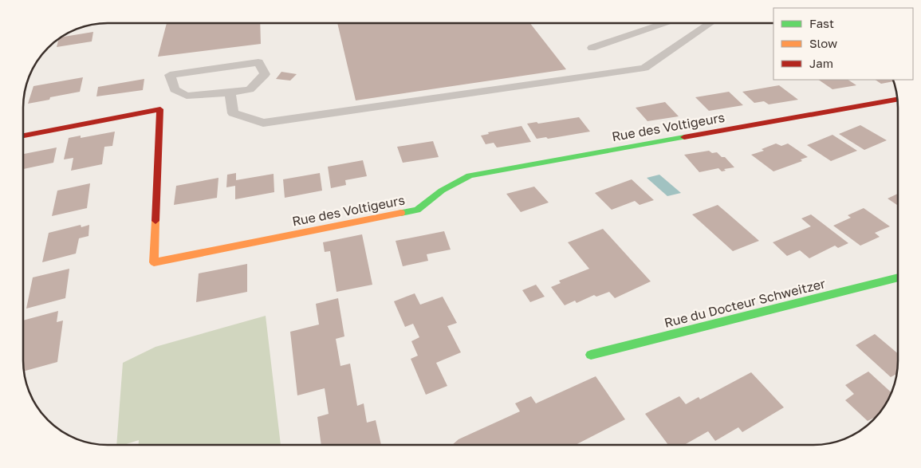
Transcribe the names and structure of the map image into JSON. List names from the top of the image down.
{
  "streets": {
    "street": ["Rue des Voltigeurs", "Rue du Docteur Schweitzer"]
  },
  "legend": ["Fast", "Slow", "Jam"]
}
